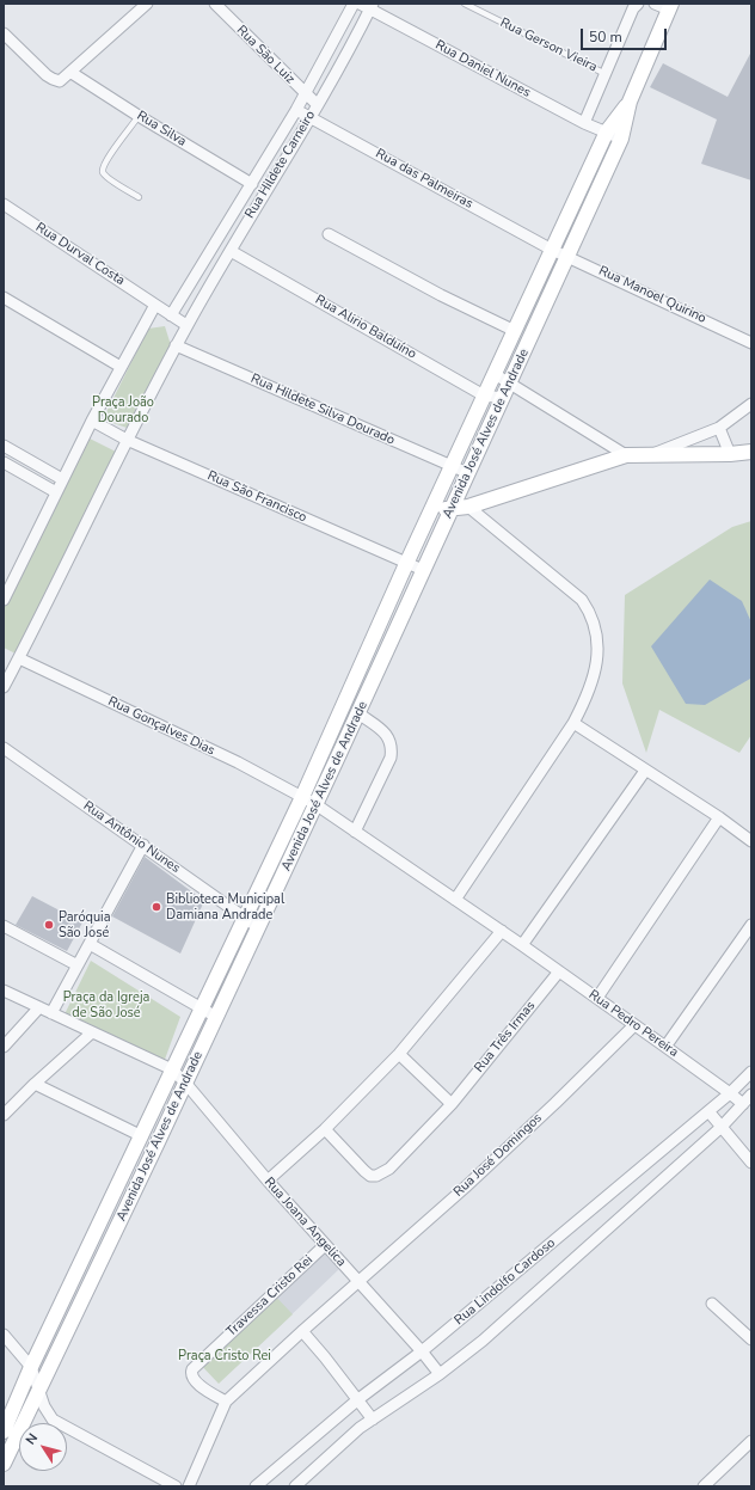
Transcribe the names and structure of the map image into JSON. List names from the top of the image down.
{
  "streets": {
    "main road": ["Avenida José Alves de Andrade"],
    "street": [
      "Rua São Luiz",
      "Rua Daniel Nunes",
      "Rua Silva",
      "Rua Hildete Carneiro",
      "Rua das Palmeiras",
      "Rua Durval Costa",
      "Rua Manoel Quirino",
      "Rua Alirio Balduíno",
      "Rua Hildete Silva Dourado",
      "Rua São Francisco",
      "Rua Gonçalves Dias",
      "Rua Antônio Nunes",
      "Rua Pedro Pereira",
      "Rua Três Irmas",
      "Rua José Domingos",
      "Rua Joana Angelica",
      "Rua Lindolfo Cardoso",
      "Travessa Cristo Rei"
    ],
    "lane": ["Rua Gerson Vieira"]
  },
  "crossings": [
    ["Rua São Luiz", "Rua Hildete Carneiro"],
    ["Rua Daniel Nunes", "Rua Hildete Carneiro"],
    ["Rua Daniel Nunes", "Avenida José Alves de Andrade"],
    ["Rua Silva", "Rua Hildete Carneiro"],
    ["Rua Hildete Carneiro", "Rua das Palmeiras"],
    ["Rua Hildete Carneiro", "Rua Alirio Balduíno"],
    ["Rua das Palmeiras", "Rua Manoel Quirino"],
    ["Rua das Palmeiras", "Avenida José Alves de Andrade"],
    ["Rua Manoel Quirino", "Avenida José Alves de Andrade"],
    ["Rua Alirio Balduíno", "Avenida José Alves de Andrade"],
    ["Rua Hildete Silva Dourado", "Avenida José Alves de Andrade"],
    ["Avenida José Alves de Andrade", "Rua São Francisco"],
    ["Avenida José Alves de Andrade", "Rua Gonçalves Dias"],
    ["Avenida José Alves de Andrade", "Rua Antônio Nunes"],
    ["Avenida José Alves de Andrade", "Rua Pedro Pereira"],
    ["Avenida José Alves de Andrade", "Rua Joana Angelica"],
    ["Rua Gonçalves Dias", "Rua Pedro Pereira"],
    ["Rua Pedro Pereira", "Rua Três Irmas"],
    ["Rua Pedro Pereira", "Rua José Domingos"],
    ["Rua Pedro Pereira", "Rua Lindolfo Cardoso"],
    ["Rua José Domingos", "Rua Joana Angelica"],
    ["Rua Joana Angelica", "Rua Lindolfo Cardoso"],
    ["Rua Joana Angelica", "Travessa Cristo Rei"]
  ],
  "parks": ["Praça João Dourado", "Praça da Igreja de São José", "Praça Cristo Rei"],
  "places": ["Biblioteca Municipal Damiana Andrade", "Paróquia São José"],
  "scale_bar": "50 m",
  "north": "top left"
}
